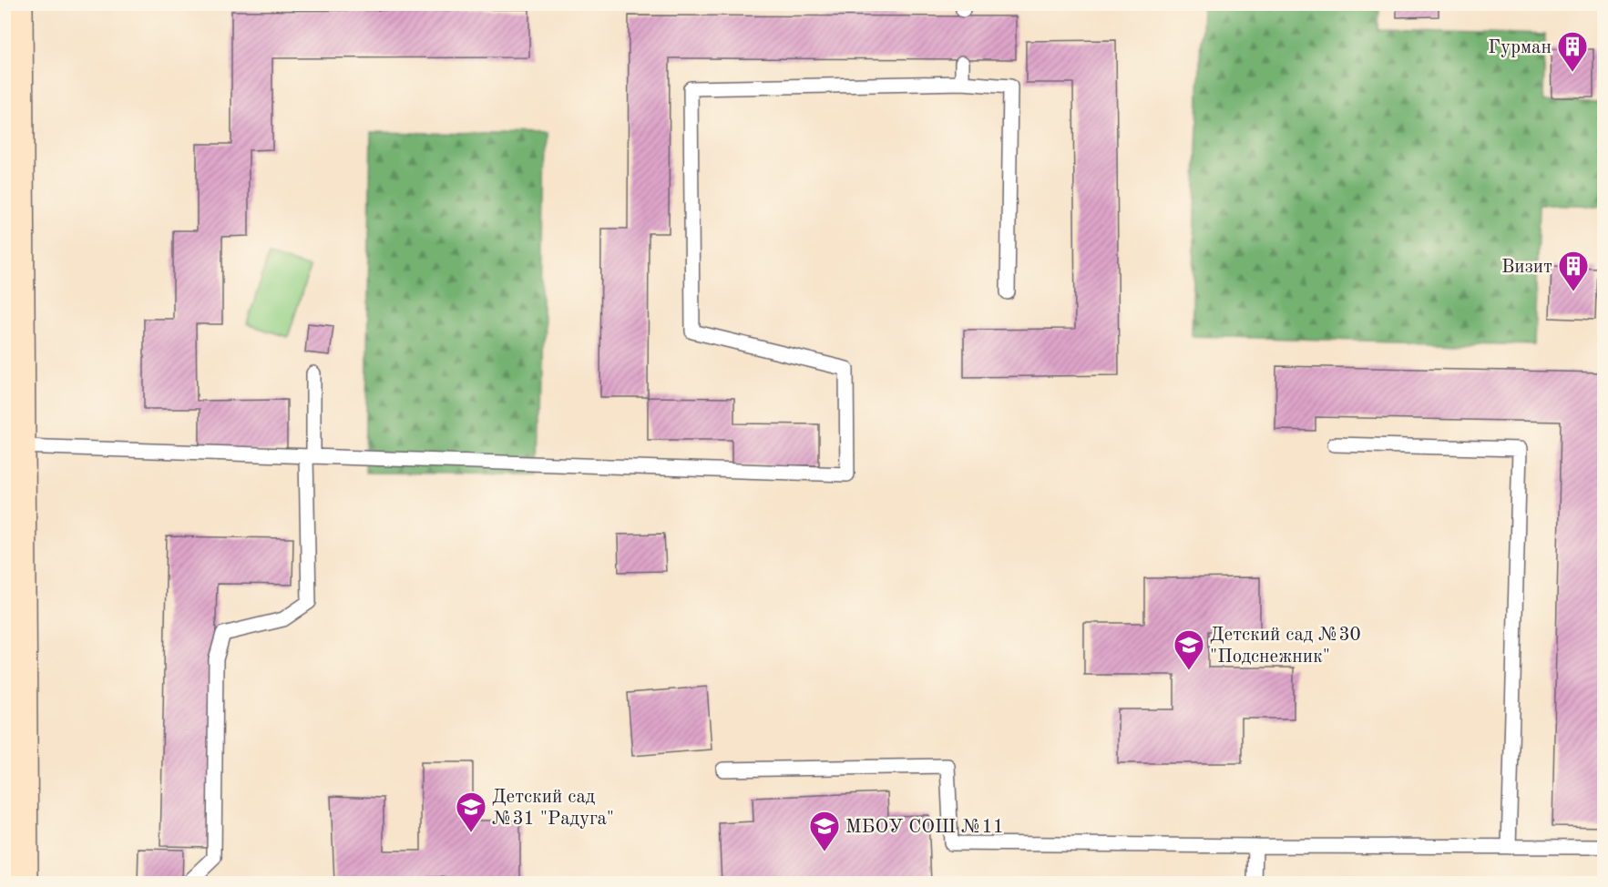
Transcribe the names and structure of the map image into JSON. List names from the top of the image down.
{
  "places": {
    "building": ["Гурман", "Визит"],
    "school or university": ["Детский сад №30 \"Подснежник\"", "Детский сад №31 \"Радуга\"", "МБОУ СОШ №11"]
  }
}
